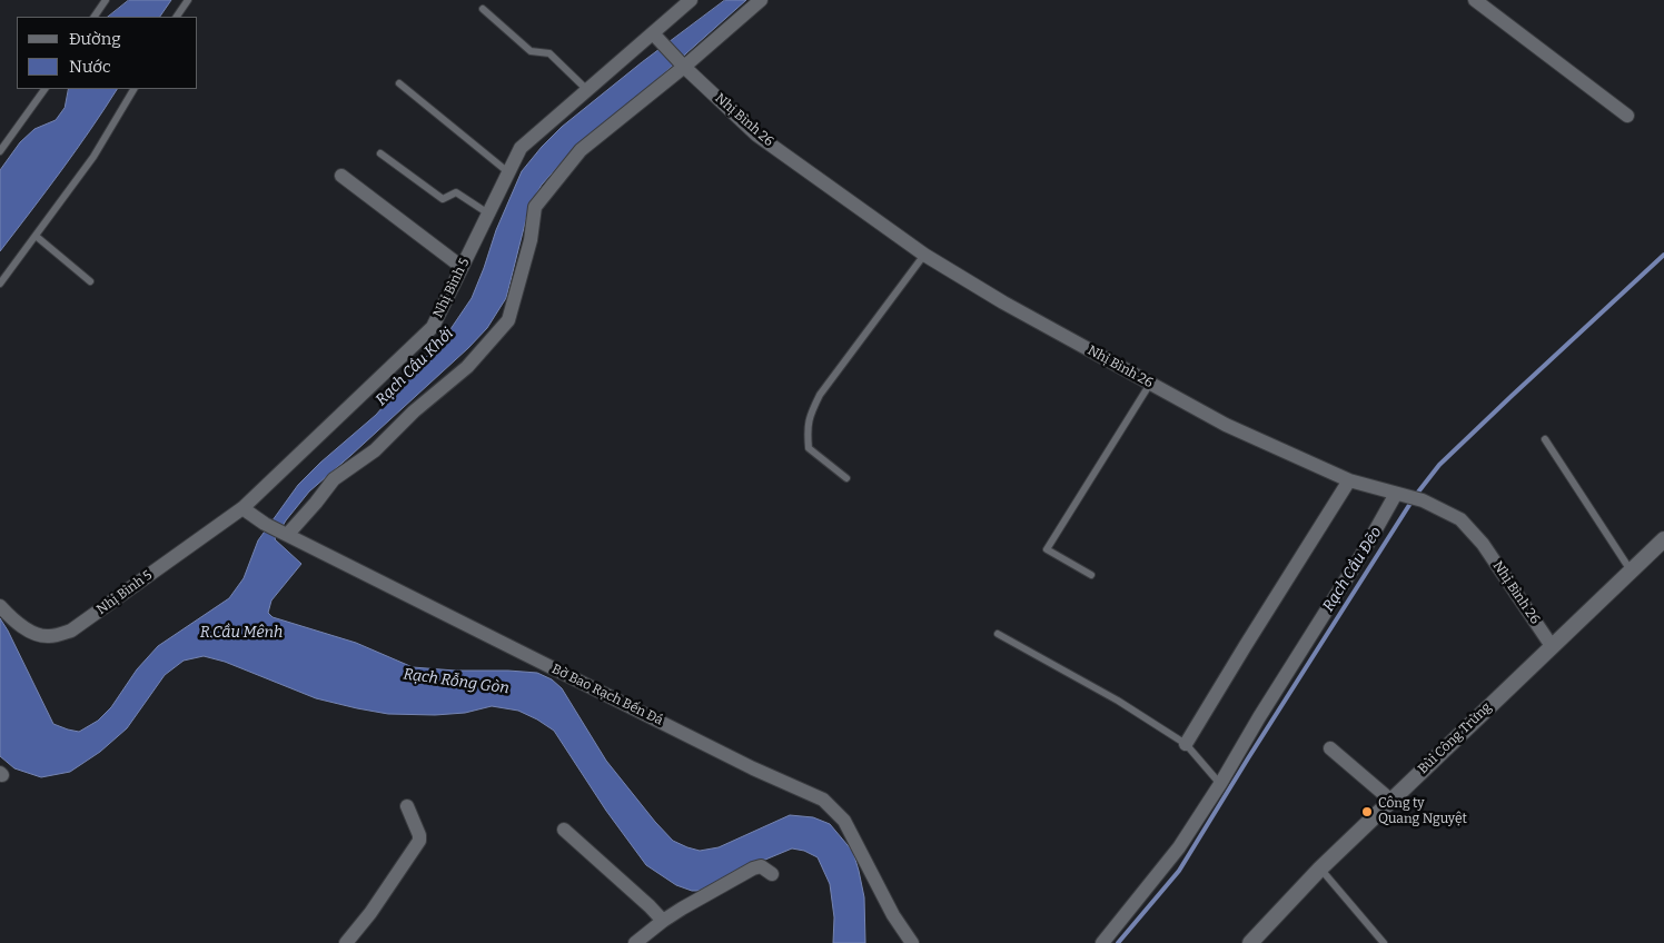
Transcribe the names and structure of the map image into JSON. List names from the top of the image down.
{
  "streets": {
    "street": [
      "Nhị Bình 26",
      "Nhị Bình 5",
      "Bờ Bao Rạch Bến Đá",
      "Bùi Công Trừng"
    ]
  },
  "crossings": [
    ["Nhị Bình 26", "Nhị Bình 5"],
    ["Nhị Bình 26", "Bùi Công Trừng"],
    ["Nhị Bình 5", "Bờ Bao Rạch Bến Đá"]
  ],
  "water": [
    "Rạch Cầu Khởi",
    "Rạch Cầu Đẽo",
    "R.Cầu Mênh",
    "Rạch Rỗng Gòn"
  ],
  "places": ["Công ty Quang Nguyệt"],
  "legend": ["Đường", "Nước"]
}
